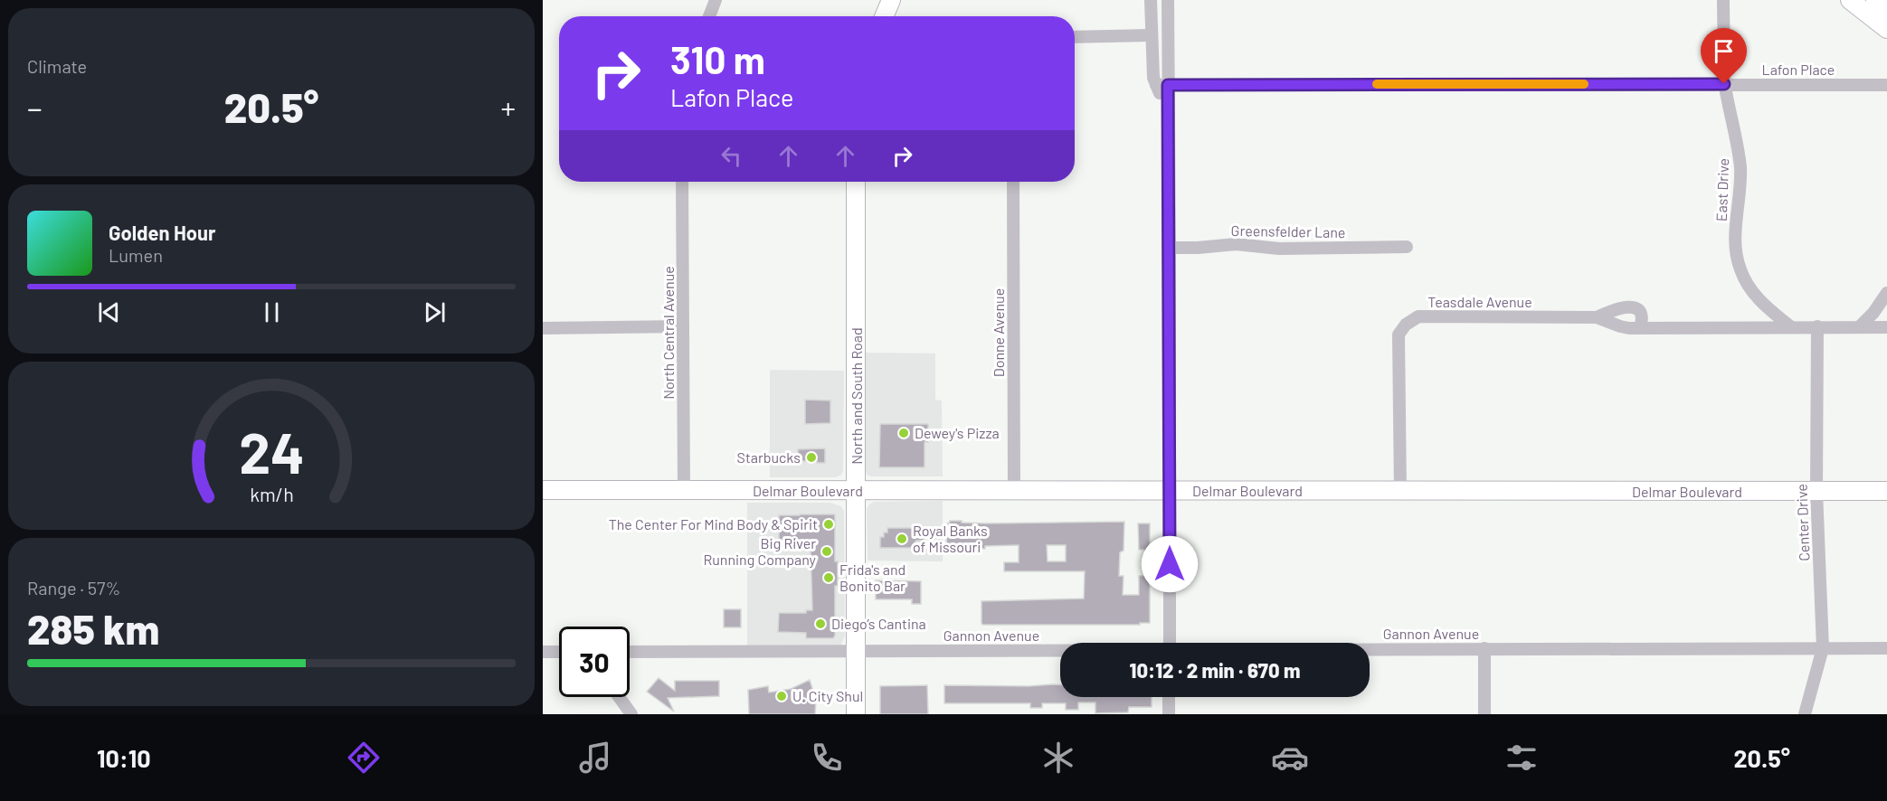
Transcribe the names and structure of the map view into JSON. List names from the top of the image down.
{
  "streets": {
    "main road": ["North and South Road", "Delmar Boulevard"],
    "street": [
      "Lafon Place",
      "East Drive",
      "Greensfelder Lane",
      "Teasdale Avenue",
      "North Central Avenue",
      "Donne Avenue",
      "Center Drive",
      "Gannon Avenue"
    ]
  },
  "crossings": [
    ["Lafon Place", "East Drive"],
    ["East Drive", "Teasdale Avenue"],
    ["Teasdale Avenue", "Delmar Boulevard"],
    ["Teasdale Avenue", "Center Drive"],
    ["North Central Avenue", "Delmar Boulevard"],
    ["Donne Avenue", "Delmar Boulevard"],
    ["North and South Road", "Delmar Boulevard"],
    ["North and South Road", "Gannon Avenue"],
    ["Delmar Boulevard", "Center Drive"],
    ["Center Drive", "Gannon Avenue"]
  ],
  "places": [
    "Dewey's Pizza",
    "Starbucks",
    "The Center For Mind Body & Spirit",
    "Royal Banks of Missouri",
    "Big River Running Company",
    "Frida's and Bonito Bar",
    "Diego’s Cantina",
    "U. City Shul"
  ],
  "page": {
    "tile": [
      "Climate",
      ["Range · 57%", "285 km"]
    ],
    "turn": ["310 m", "Lafon Place"],
    "heat": ["−", "20.5°", "+"],
    "song": ["Golden Hour", "Lumen"],
    "limit": "30",
    "trip": "10:12 · 2 min · 670 m",
    "tabs": ["10:10", "20.5°"],
    "gauge": ["24", "km/h"]
  }
}
